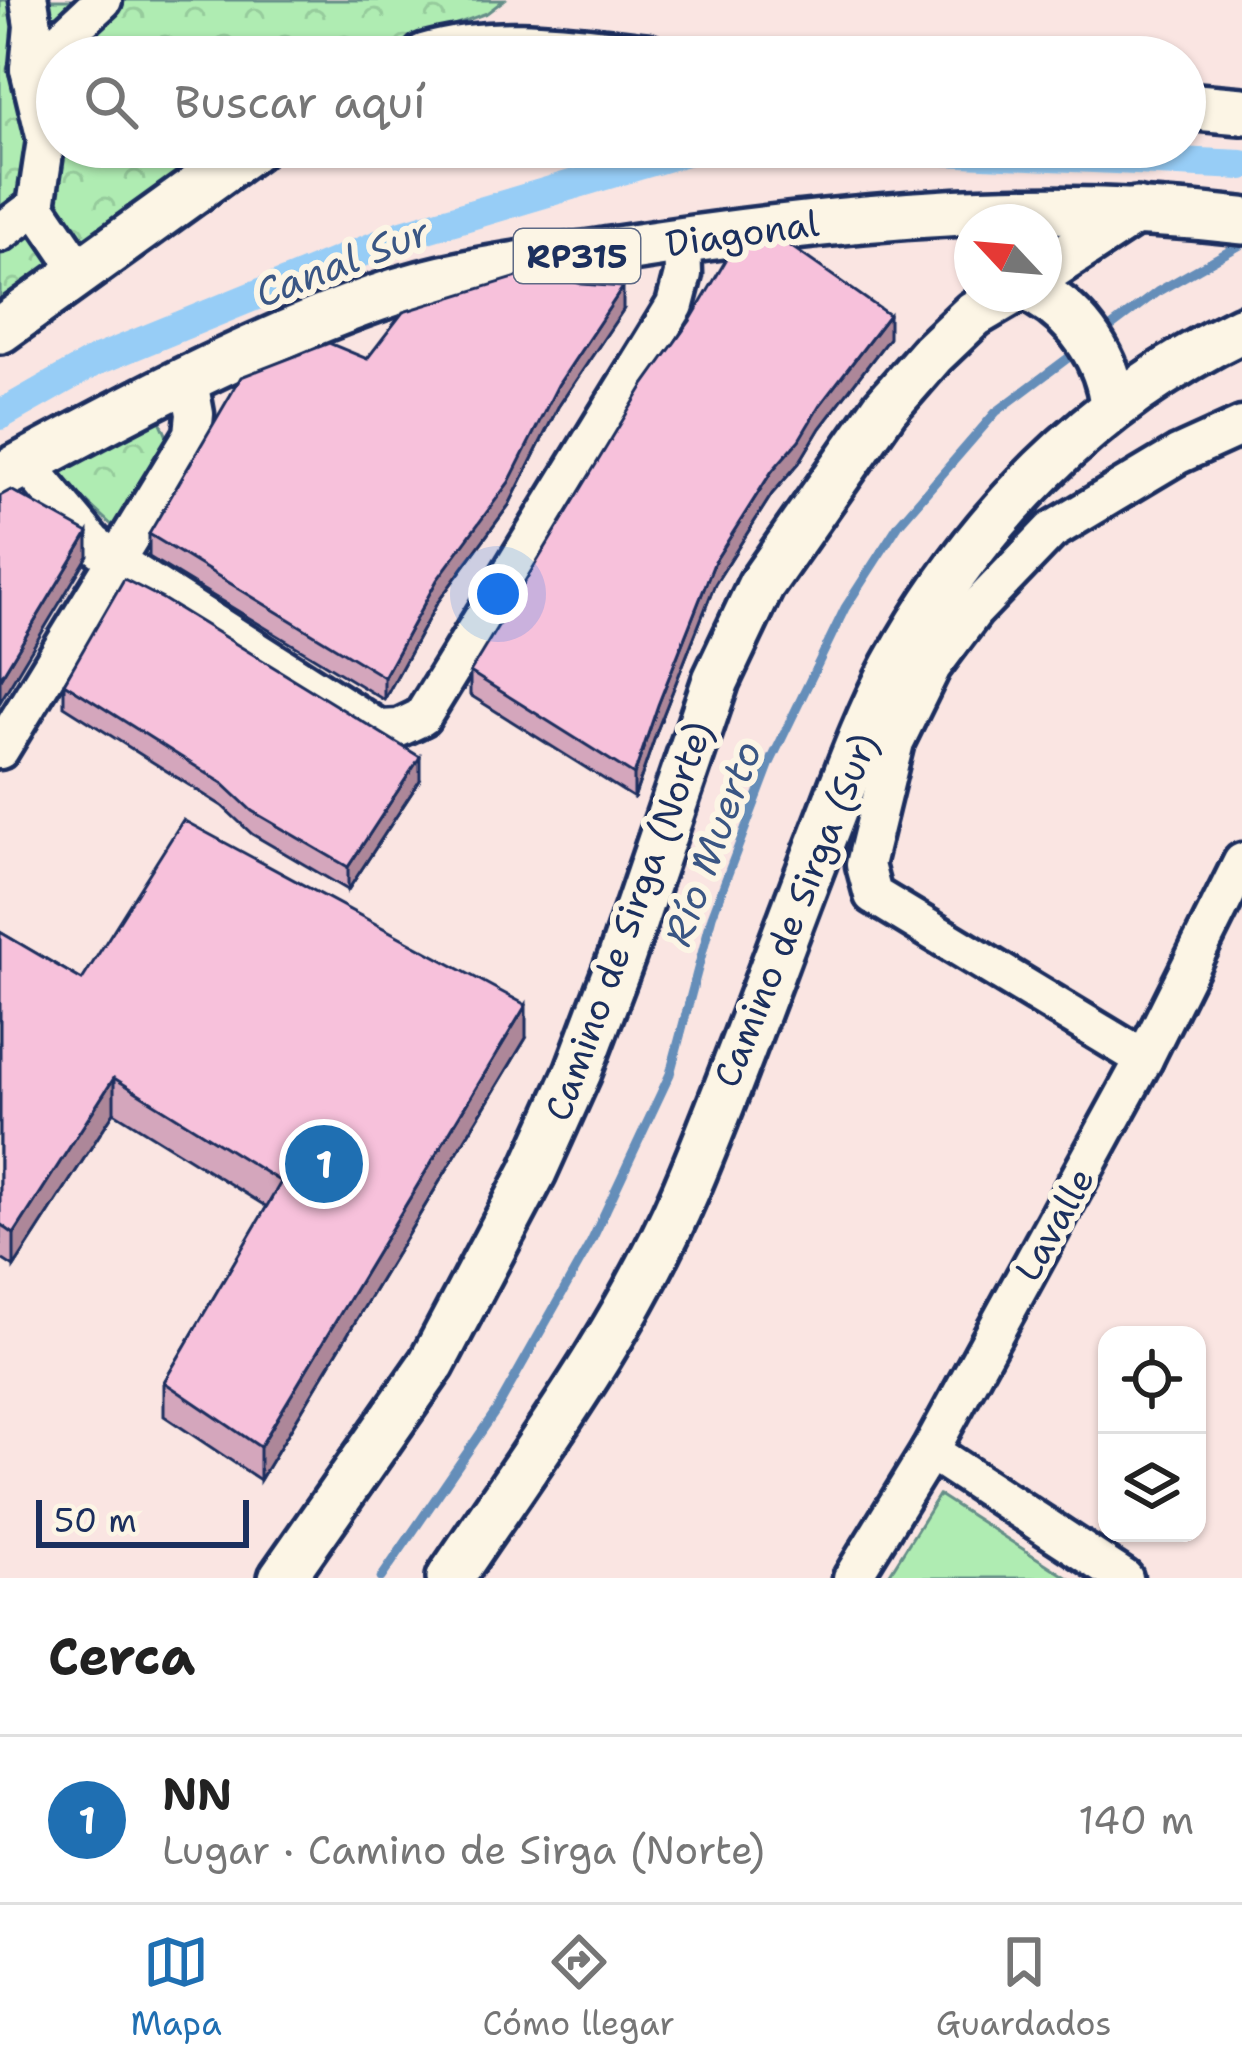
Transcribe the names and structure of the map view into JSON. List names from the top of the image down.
{
  "streets": {
    "main road": [
      "Diagonal",
      "RP315",
      "Camino de Sirga (Sur)",
      "Camino de Sirga (Norte)"
    ],
    "street": ["Lavalle"]
  },
  "water": ["Canal Sur", "Río Muerto"],
  "scale_bar": "50 m",
  "north": "top left",
  "page": {
    "search": "Buscar aquí",
    "pins": "1",
    "scale": "50 m",
    "heading": "Cerca",
    "list": [
      {
        "mark": "1",
        "name": "NN",
        "note": "Lugar · Camino de Sirga (Norte)",
        "value": "140 m"
      }
    ],
    "nav": ["Mapa", "Cómo llegar", "Guardados"]
  }
}
